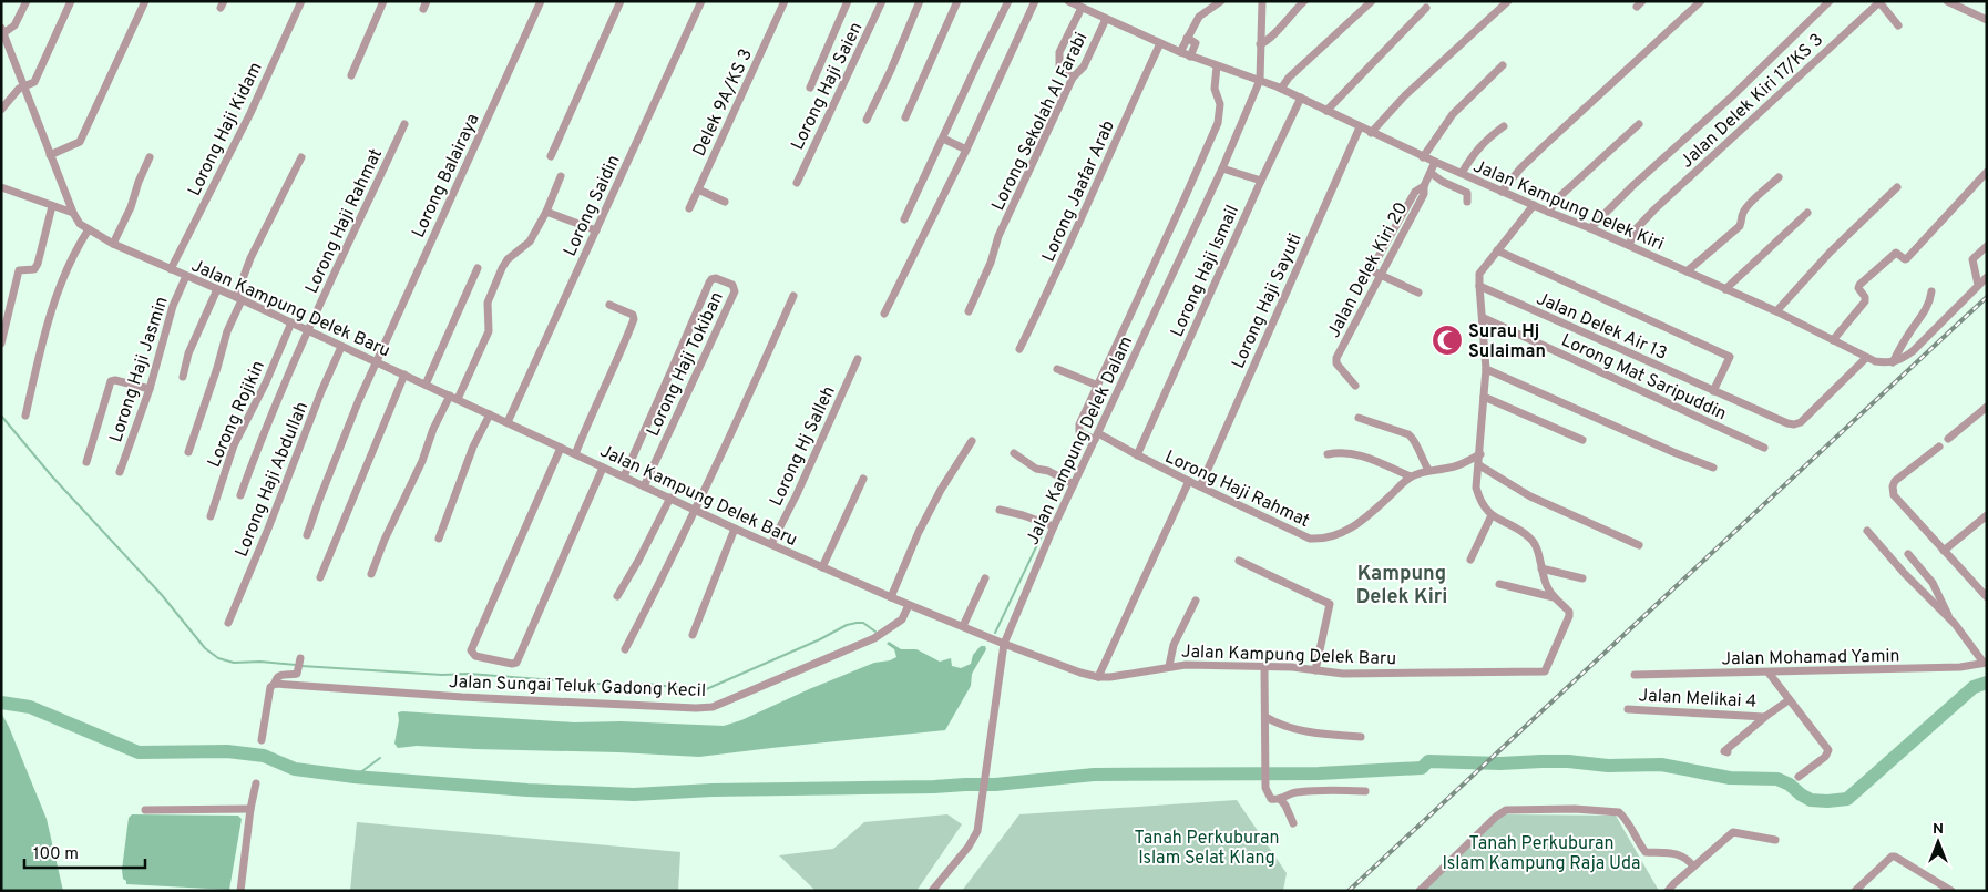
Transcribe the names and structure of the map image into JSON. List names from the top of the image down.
{
  "streets": {
    "street": [
      "Lorong Haji Saien",
      "Jalan Delek Kiri 17/KS 3",
      "Delek 9A/KS 3",
      "Lorong Sekolah Al Farabi",
      "Lorong Haji Kidam",
      "Lorong Balairaya",
      "Lorong Jaafar Arab",
      "Jalan Kampung Delek Kiri",
      "Lorong Saidin",
      "Lorong Haji Rahmat",
      "Jalan Delek Kiri 20",
      "Lorong Haji Ismail",
      "Lorong Haji Sayuti",
      "Jalan Kampung Delek Baru",
      "Jalan Delek Air 13",
      "Lorong Haji Tokiban",
      "Lorong Haji Jasmin",
      "Lorong Mat Saripuddin",
      "Lorong Rojikin",
      "Jalan Kampung Delek Dalam",
      "Lorong Hj Salleh",
      "Lorong Haji Abdullah",
      "Jalan Mohamad Yamin",
      "Jalan Sungai Teluk Gadong Kecil",
      "Jalan Melikai 4"
    ]
  },
  "crossings": [
    ["Jalan Delek Kiri 17/KS 3", "Jalan Kampung Delek Kiri"],
    ["Lorong Sekolah Al Farabi", "Jalan Kampung Delek Kiri"],
    ["Lorong Haji Kidam", "Jalan Kampung Delek Baru"],
    ["Lorong Balairaya", "Jalan Kampung Delek Baru"],
    ["Lorong Jaafar Arab", "Jalan Kampung Delek Kiri"],
    ["Jalan Kampung Delek Kiri", "Jalan Delek Kiri 20"],
    ["Jalan Kampung Delek Kiri", "Lorong Haji Ismail"],
    ["Jalan Kampung Delek Kiri", "Lorong Haji Sayuti"],
    ["Jalan Kampung Delek Kiri", "Jalan Delek Air 13"],
    ["Jalan Kampung Delek Kiri", "Jalan Kampung Delek Dalam"],
    ["Lorong Saidin", "Jalan Kampung Delek Baru"],
    ["Lorong Haji Rahmat", "Lorong Haji Ismail"],
    ["Lorong Haji Rahmat", "Lorong Haji Sayuti"],
    ["Lorong Haji Rahmat", "Jalan Kampung Delek Baru"],
    ["Lorong Haji Rahmat", "Jalan Kampung Delek Dalam"],
    ["Jalan Kampung Delek Baru", "Lorong Haji Tokiban"],
    ["Jalan Kampung Delek Baru", "Lorong Haji Jasmin"],
    ["Jalan Kampung Delek Baru", "Lorong Rojikin"],
    ["Jalan Kampung Delek Baru", "Jalan Kampung Delek Dalam"],
    ["Jalan Kampung Delek Baru", "Lorong Hj Salleh"],
    ["Jalan Kampung Delek Baru", "Lorong Haji Abdullah"],
    ["Jalan Kampung Delek Baru", "Jalan Sungai Teluk Gadong Kecil"]
  ],
  "districts": ["Kampung Delek Kiri"],
  "parks": ["Tanah Perkuburan Islam Selat Klang", "Tanah Perkuburan Islam Kampung Raja Uda"],
  "places": {
    "mosque": ["Surau Hj Sulaiman"]
  },
  "scale_bar": "100 m",
  "north": "top"
}
